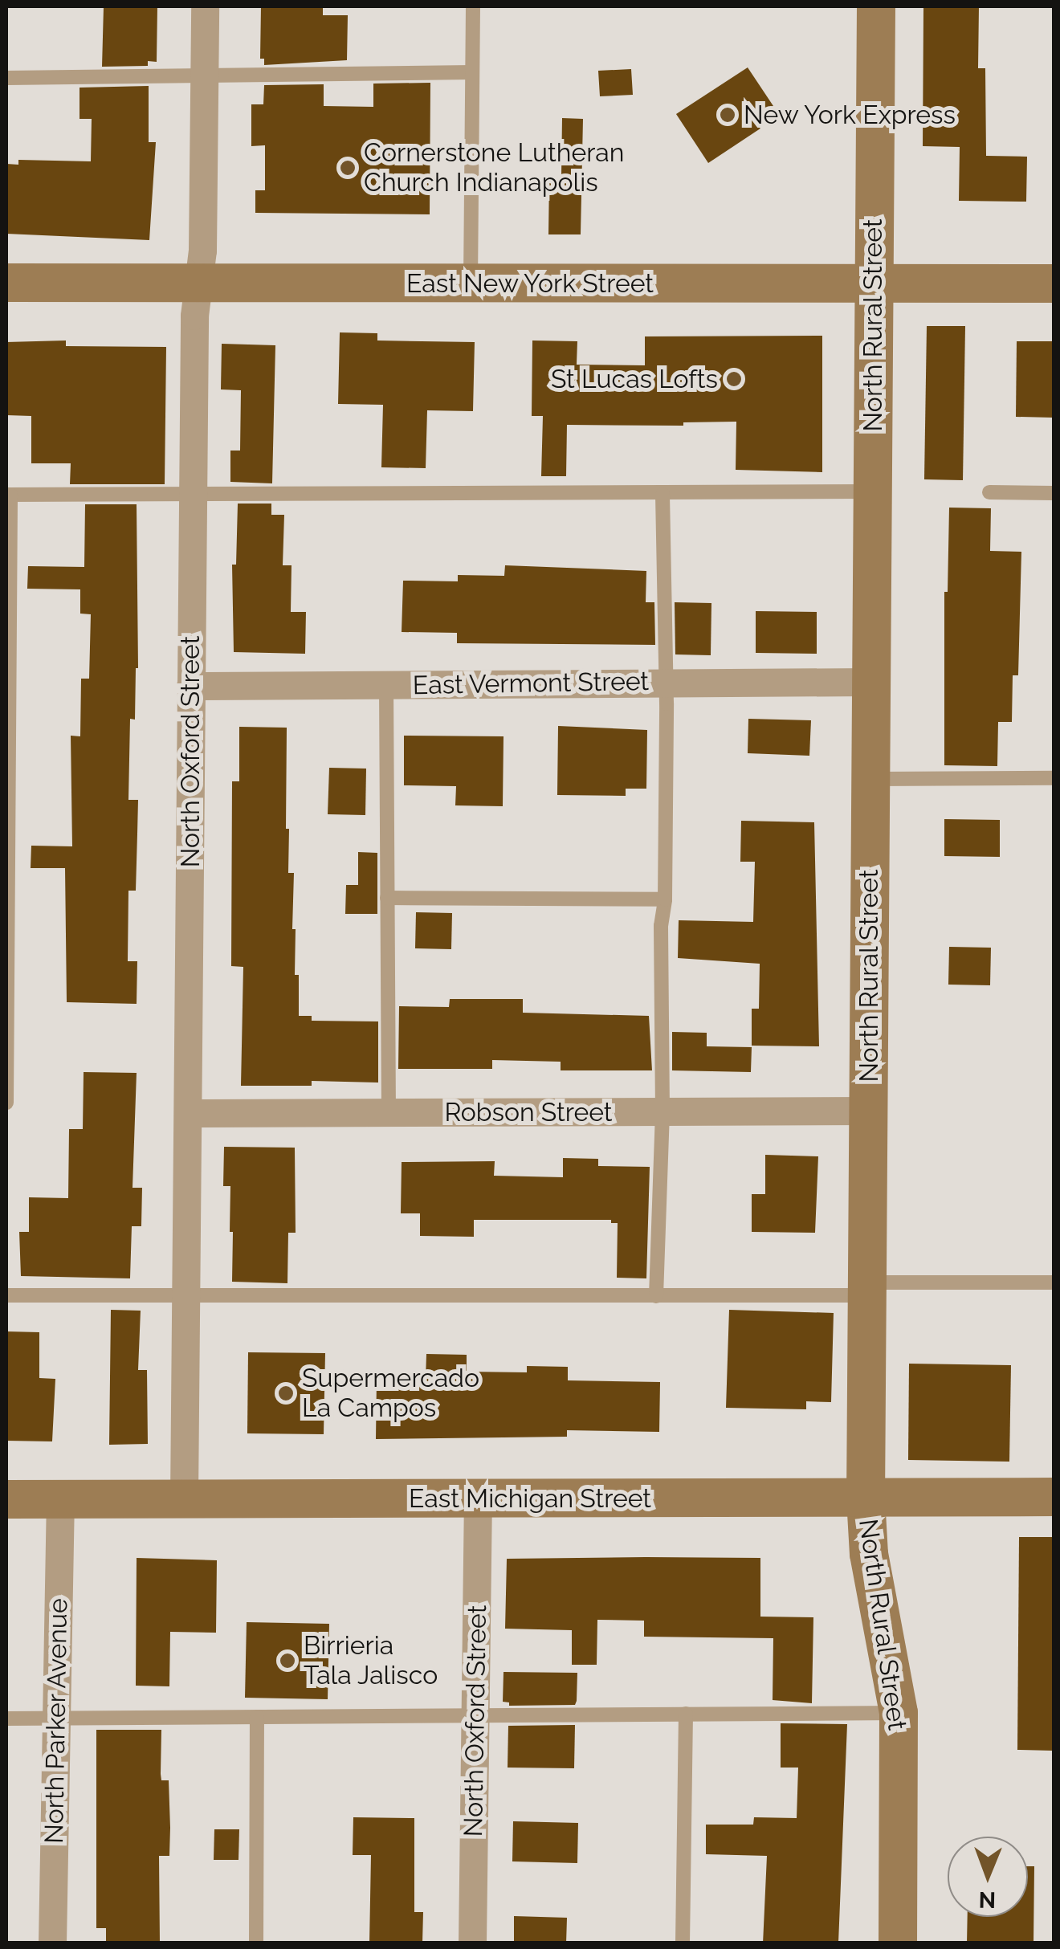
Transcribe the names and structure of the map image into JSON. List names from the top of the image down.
{
  "streets": {
    "main road": ["East New York Street", "North Rural Street", "East Michigan Street"],
    "street": [
      "East Vermont Street",
      "North Oxford Street",
      "Robson Street",
      "North Parker Avenue"
    ]
  },
  "crossings": [
    ["East New York Street", "North Rural Street"],
    ["East New York Street", "North Oxford Street"],
    ["North Rural Street", "East Vermont Street"],
    ["North Rural Street", "Robson Street"],
    ["North Rural Street", "East Michigan Street"],
    ["East Vermont Street", "North Oxford Street"],
    ["North Oxford Street", "Robson Street"],
    ["North Oxford Street", "East Michigan Street"],
    ["East Michigan Street", "North Parker Avenue"]
  ],
  "places": [
    "New York Express",
    "Cornerstone Lutheran Church Indianapolis",
    "St Lucas Lofts",
    "Supermercado La Campos",
    "Birrieria Tala Jalisco"
  ],
  "north": "bottom"
}
